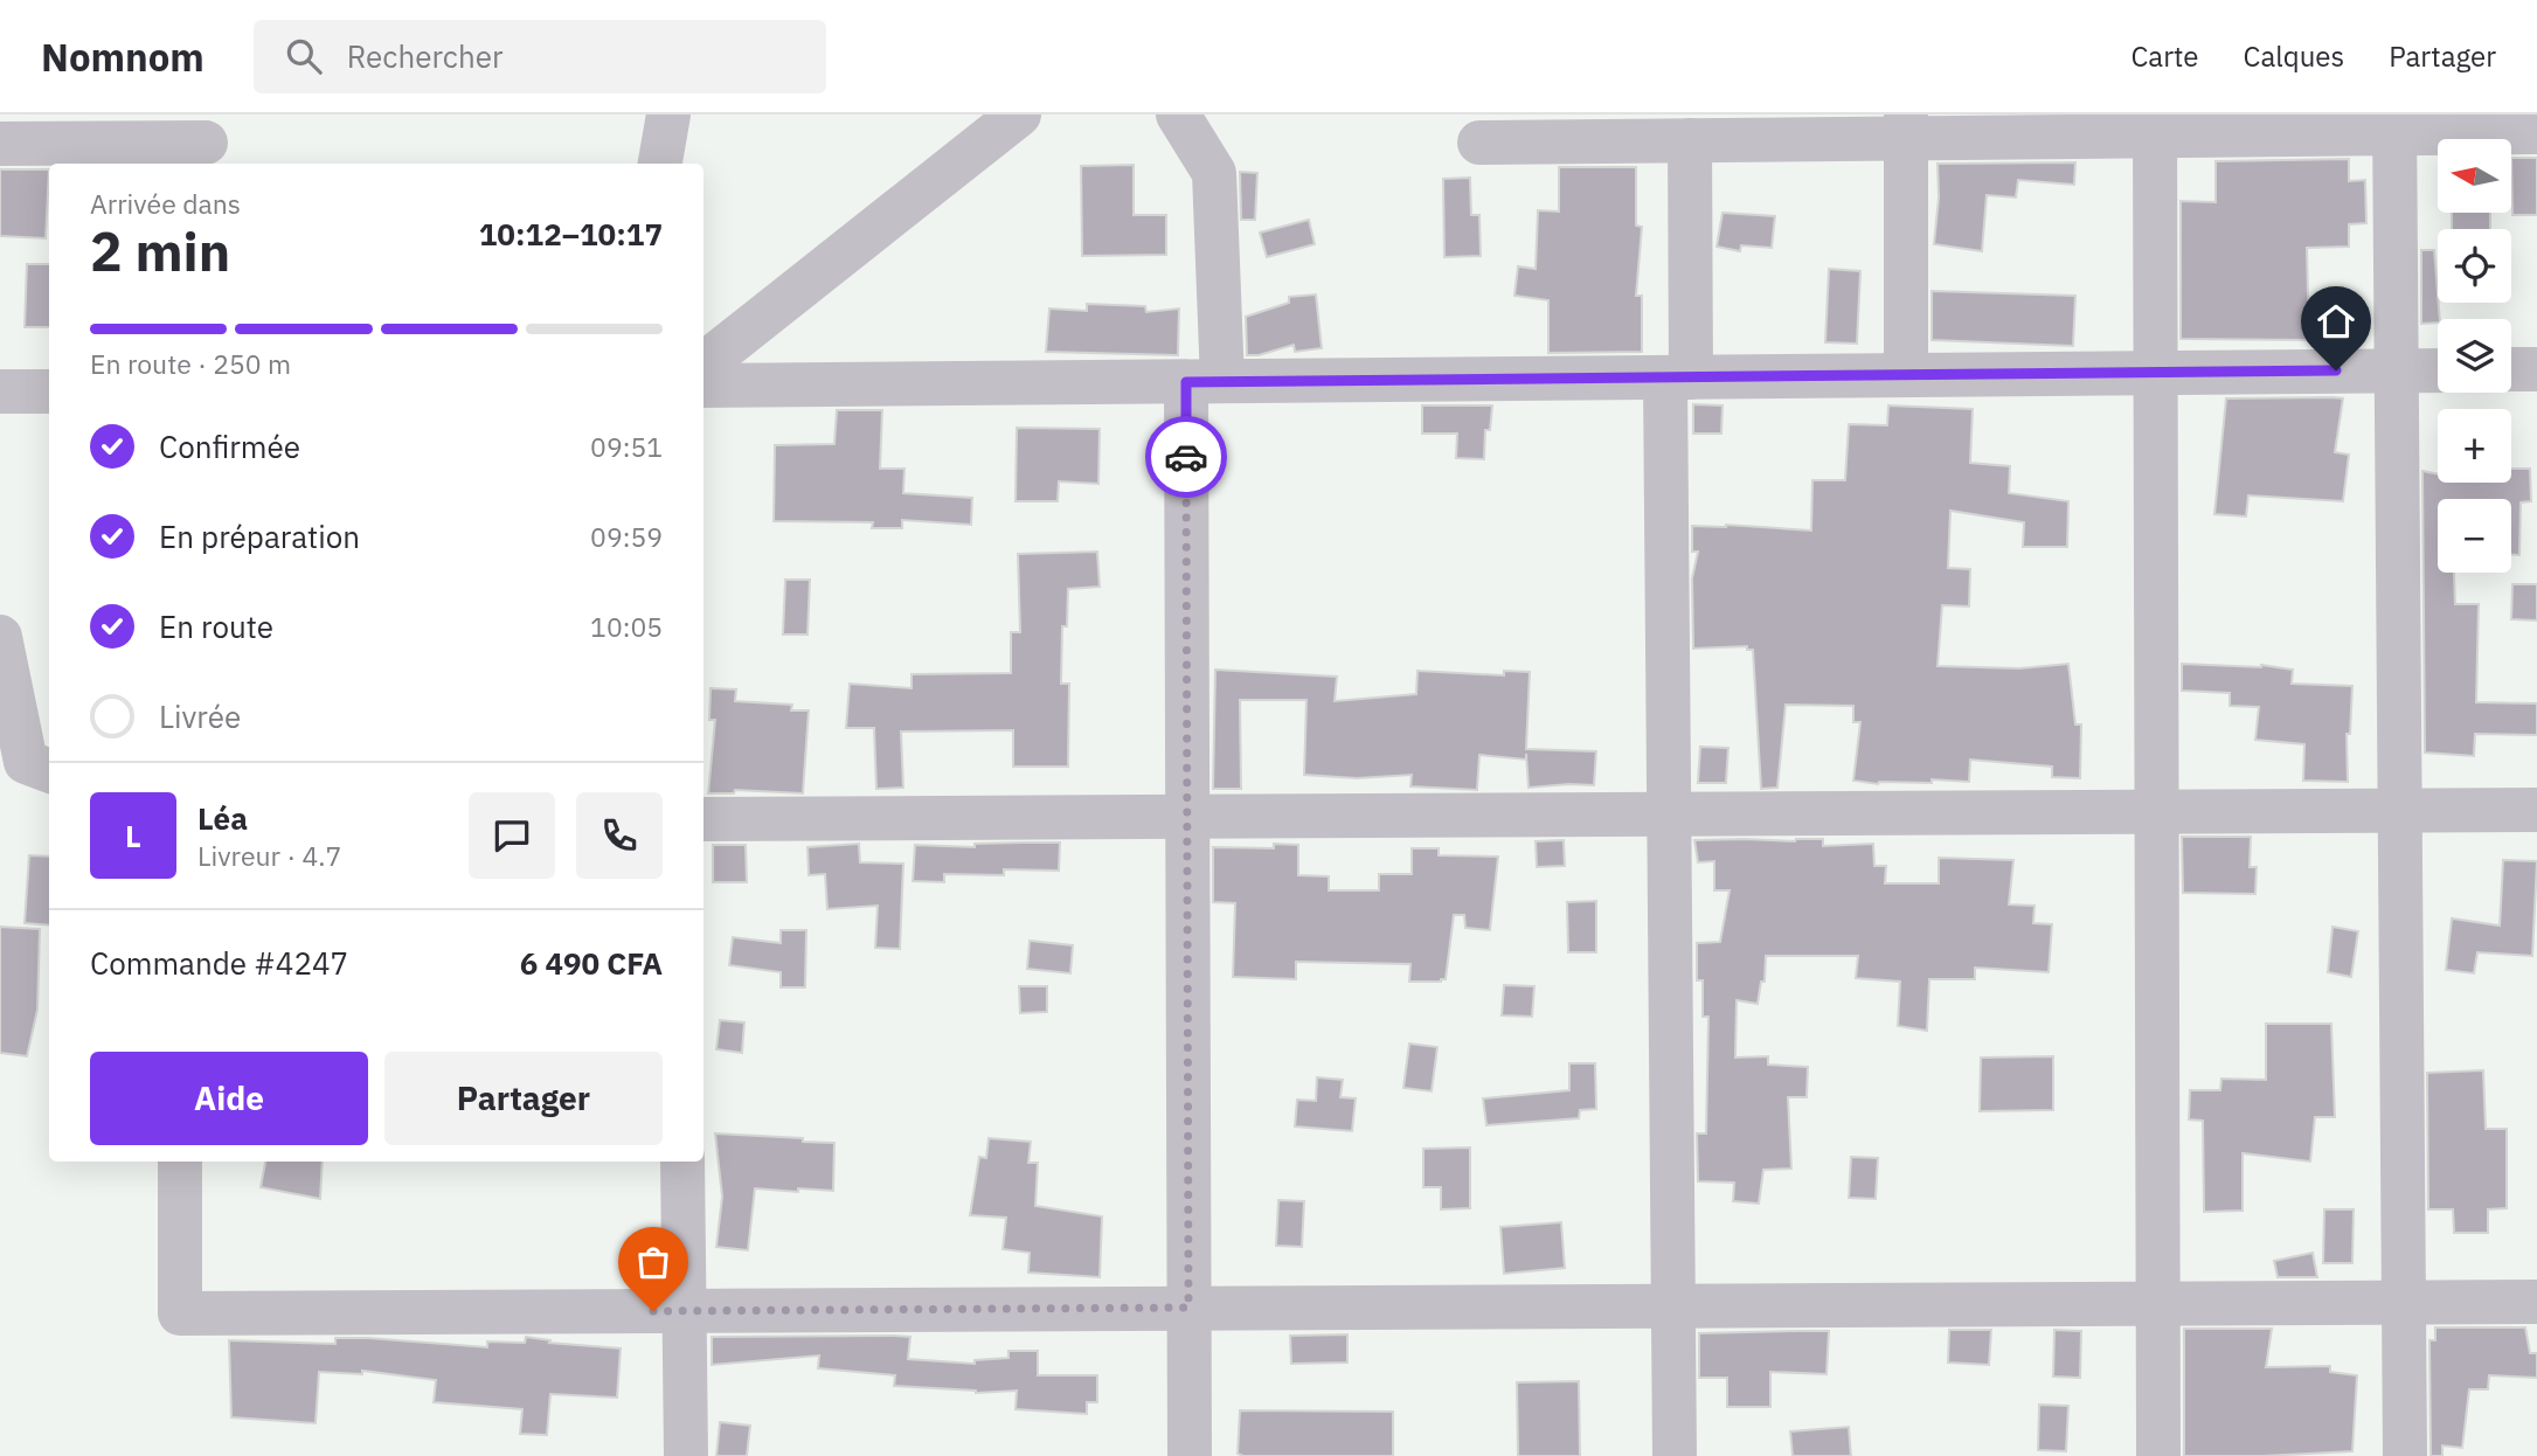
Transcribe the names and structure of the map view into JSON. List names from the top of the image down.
{
  "north": "left",
  "page": {
    "header": "Nomnom",
    "search": "Rechercher",
    "nav": ["Carte", "Calques", "Partager"],
    "map_buttons": ["+", "−"],
    "heading": ["2 min", "Arrivée dans", "10:12–10:17"],
    "panel": [
      "Léa",
      "Livreur · 4.7",
      "Commande #4247",
      "6 490 CFA"
    ],
    "bar": "En route · 250 m",
    "list": [
      ["Confirmée", "09:51"],
      ["En préparation", "09:59"],
      ["En route", "10:05"],
      "Livrée"
    ],
    "round": "L",
    "buttons": ["Aide", "Partager"]
  }
}
